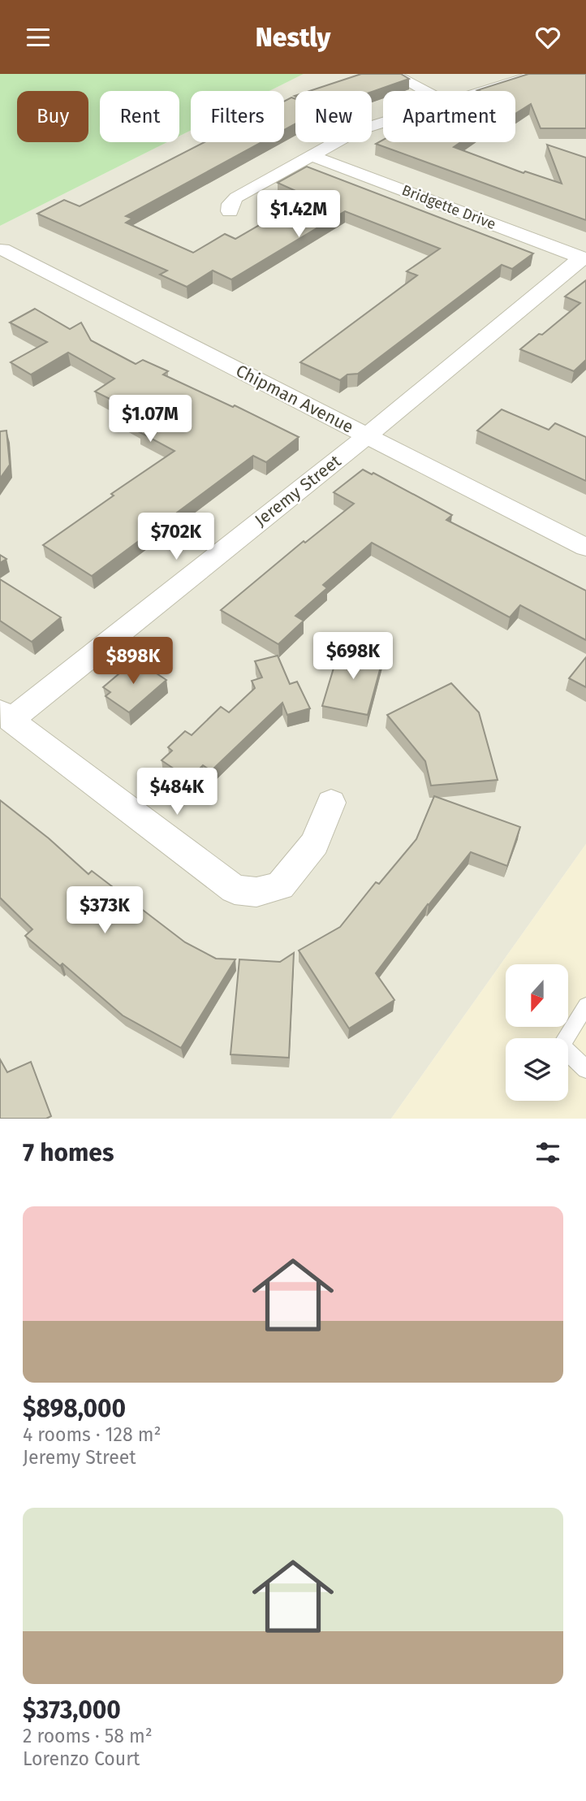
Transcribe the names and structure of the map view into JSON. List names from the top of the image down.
{
  "streets": {
    "street": ["Bridgette Drive", "Chipman Avenue", "Jeremy Street"]
  },
  "crossings": [
    ["Bridgette Drive", "Jeremy Street"],
    ["Chipman Avenue", "Jeremy Street"]
  ],
  "north": "bottom",
  "page": {
    "header": "Nestly",
    "chip": [
      "Buy",
      "Rent",
      "Filters",
      "New",
      "Apartment"
    ],
    "price": [
      "$1.42M",
      "$1.07M",
      "$702K",
      "$698K",
      "$898K",
      "$484K",
      "$373K"
    ],
    "heading": "7 homes",
    "list": [
      {
        "name": "$898,000",
        "note": "4 rooms · 128 m² · Jeremy Street"
      },
      {
        "name": "$373,000",
        "note": "2 rooms · 58 m² · Lorenzo Court"
      }
    ]
  }
}
